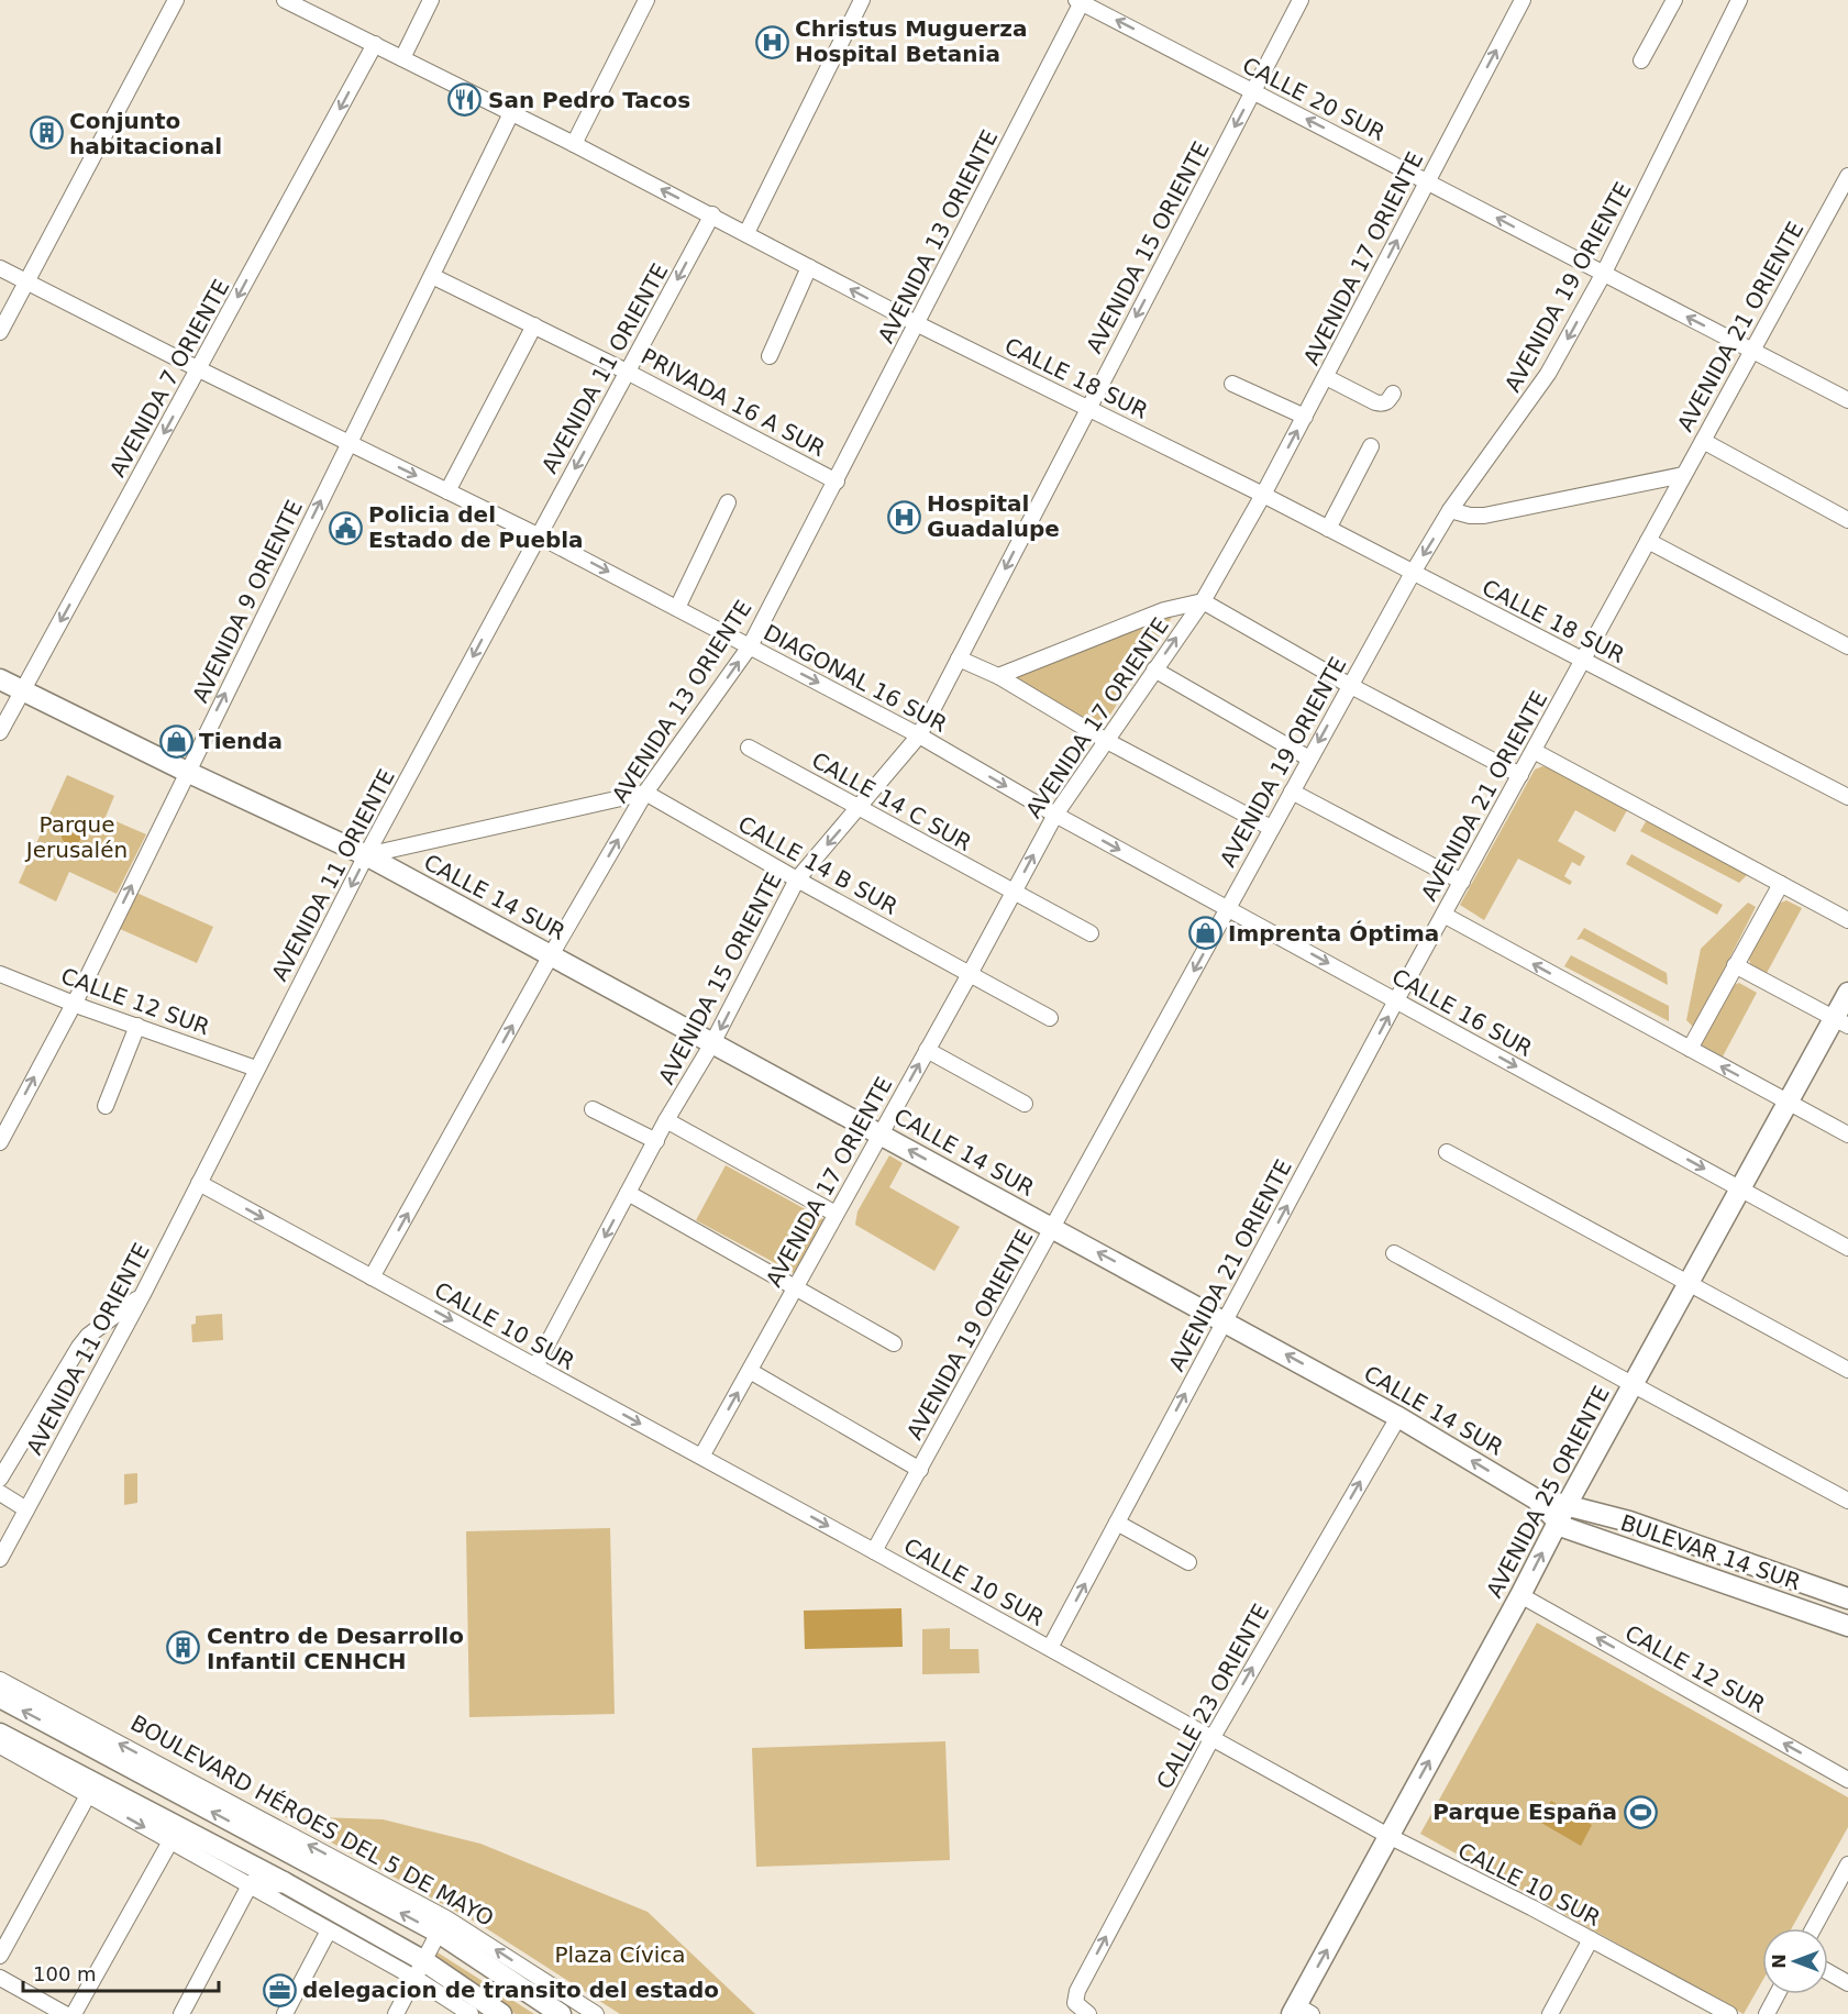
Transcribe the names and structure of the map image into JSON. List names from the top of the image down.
{
  "streets": {
    "main road": [
      "CALLE 14 SUR",
      "AVENIDA 25 ORIENTE",
      "BULEVAR 14 SUR",
      "BOULEVARD HÉROES DEL 5 DE MAYO"
    ],
    "street": [
      "CALLE 20 SUR",
      "AVENIDA 13 ORIENTE",
      "AVENIDA 15 ORIENTE",
      "AVENIDA 17 ORIENTE",
      "AVENIDA 19 ORIENTE",
      "AVENIDA 21 ORIENTE",
      "AVENIDA 11 ORIENTE",
      "AVENIDA 7 ORIENTE",
      "CALLE 18 SUR",
      "PRIVADA 16 A SUR",
      "AVENIDA 9 ORIENTE",
      "DIAGONAL 16 SUR",
      "CALLE 14 C SUR",
      "CALLE 14 B SUR",
      "CALLE 12 SUR",
      "CALLE 16 SUR",
      "CALLE 10 SUR",
      "CALLE 23 ORIENTE"
    ]
  },
  "crossings": [
    ["CALLE 20 SUR", "AVENIDA 13 ORIENTE"],
    ["CALLE 20 SUR", "AVENIDA 15 ORIENTE"],
    ["CALLE 20 SUR", "AVENIDA 17 ORIENTE"],
    ["CALLE 20 SUR", "AVENIDA 19 ORIENTE"],
    ["CALLE 20 SUR", "AVENIDA 21 ORIENTE"],
    ["AVENIDA 13 ORIENTE", "CALLE 18 SUR"],
    ["AVENIDA 13 ORIENTE", "PRIVADA 16 A SUR"],
    ["AVENIDA 13 ORIENTE", "DIAGONAL 16 SUR"],
    ["AVENIDA 13 ORIENTE", "CALLE 14 B SUR"],
    ["AVENIDA 13 ORIENTE", "CALLE 14 SUR"],
    ["AVENIDA 13 ORIENTE", "CALLE 10 SUR"],
    ["AVENIDA 15 ORIENTE", "CALLE 18 SUR"],
    ["AVENIDA 15 ORIENTE", "DIAGONAL 16 SUR"],
    ["AVENIDA 15 ORIENTE", "CALLE 14 C SUR"],
    ["AVENIDA 15 ORIENTE", "CALLE 14 B SUR"],
    ["AVENIDA 15 ORIENTE", "CALLE 14 SUR"],
    ["AVENIDA 15 ORIENTE", "CALLE 10 SUR"],
    ["AVENIDA 17 ORIENTE", "CALLE 18 SUR"],
    ["AVENIDA 17 ORIENTE", "DIAGONAL 16 SUR"],
    ["AVENIDA 17 ORIENTE", "CALLE 14 C SUR"],
    ["AVENIDA 17 ORIENTE", "CALLE 14 B SUR"],
    ["AVENIDA 17 ORIENTE", "CALLE 14 SUR"],
    ["AVENIDA 17 ORIENTE", "CALLE 16 SUR"],
    ["AVENIDA 17 ORIENTE", "CALLE 10 SUR"],
    ["AVENIDA 19 ORIENTE", "CALLE 18 SUR"],
    ["AVENIDA 19 ORIENTE", "CALLE 14 SUR"],
    ["AVENIDA 19 ORIENTE", "CALLE 16 SUR"],
    ["AVENIDA 19 ORIENTE", "CALLE 10 SUR"],
    ["AVENIDA 21 ORIENTE", "CALLE 18 SUR"],
    ["AVENIDA 21 ORIENTE", "CALLE 14 SUR"],
    ["AVENIDA 21 ORIENTE", "CALLE 16 SUR"],
    ["AVENIDA 21 ORIENTE", "CALLE 10 SUR"],
    ["AVENIDA 11 ORIENTE", "CALLE 18 SUR"],
    ["AVENIDA 11 ORIENTE", "PRIVADA 16 A SUR"],
    ["AVENIDA 11 ORIENTE", "DIAGONAL 16 SUR"],
    ["AVENIDA 11 ORIENTE", "CALLE 14 SUR"],
    ["AVENIDA 11 ORIENTE", "CALLE 12 SUR"],
    ["AVENIDA 11 ORIENTE", "CALLE 10 SUR"],
    ["AVENIDA 7 ORIENTE", "CALLE 18 SUR"],
    ["AVENIDA 7 ORIENTE", "DIAGONAL 16 SUR"],
    ["AVENIDA 7 ORIENTE", "CALLE 14 SUR"],
    ["CALLE 18 SUR", "AVENIDA 9 ORIENTE"],
    ["PRIVADA 16 A SUR", "AVENIDA 9 ORIENTE"],
    ["AVENIDA 9 ORIENTE", "DIAGONAL 16 SUR"],
    ["AVENIDA 9 ORIENTE", "CALLE 14 SUR"],
    ["AVENIDA 9 ORIENTE", "CALLE 12 SUR"],
    ["DIAGONAL 16 SUR", "CALLE 16 SUR"],
    ["CALLE 14 B SUR", "CALLE 14 SUR"],
    ["CALLE 14 SUR", "AVENIDA 25 ORIENTE"],
    ["CALLE 14 SUR", "BULEVAR 14 SUR"],
    ["CALLE 14 SUR", "CALLE 23 ORIENTE"],
    ["CALLE 12 SUR", "AVENIDA 25 ORIENTE"],
    ["CALLE 16 SUR", "AVENIDA 25 ORIENTE"],
    ["CALLE 10 SUR", "AVENIDA 25 ORIENTE"],
    ["CALLE 10 SUR", "CALLE 23 ORIENTE"],
    ["AVENIDA 25 ORIENTE", "BULEVAR 14 SUR"]
  ],
  "one_way": [
    "CALLE 20 SUR",
    "AVENIDA 13 ORIENTE",
    "AVENIDA 15 ORIENTE",
    "AVENIDA 17 ORIENTE",
    "AVENIDA 19 ORIENTE",
    "AVENIDA 21 ORIENTE",
    "AVENIDA 11 ORIENTE",
    "AVENIDA 7 ORIENTE",
    "AVENIDA 9 ORIENTE",
    "DIAGONAL 16 SUR",
    "CALLE 14 SUR",
    "CALLE 12 SUR",
    "CALLE 10 SUR",
    "AVENIDA 25 ORIENTE",
    "CALLE 23 ORIENTE"
  ],
  "parks": ["Parque Jerusalén", "Plaza Cívica"],
  "places": {
    "hospital": ["Christus Muguerza Hospital Betania", "Hospital Guadalupe"],
    "restaurant": ["San Pedro Tacos"],
    "building": ["Conjunto habitacional", "Centro de Desarrollo Infantil CENHCH"],
    "public building": ["Policia del Estado de Puebla"],
    "shop": ["Tienda", "Imprenta Óptima"],
    "sports": ["Parque España"],
    "office": ["delegacion de transito del estado"]
  },
  "scale_bar": "100 m",
  "north": "left"
}
